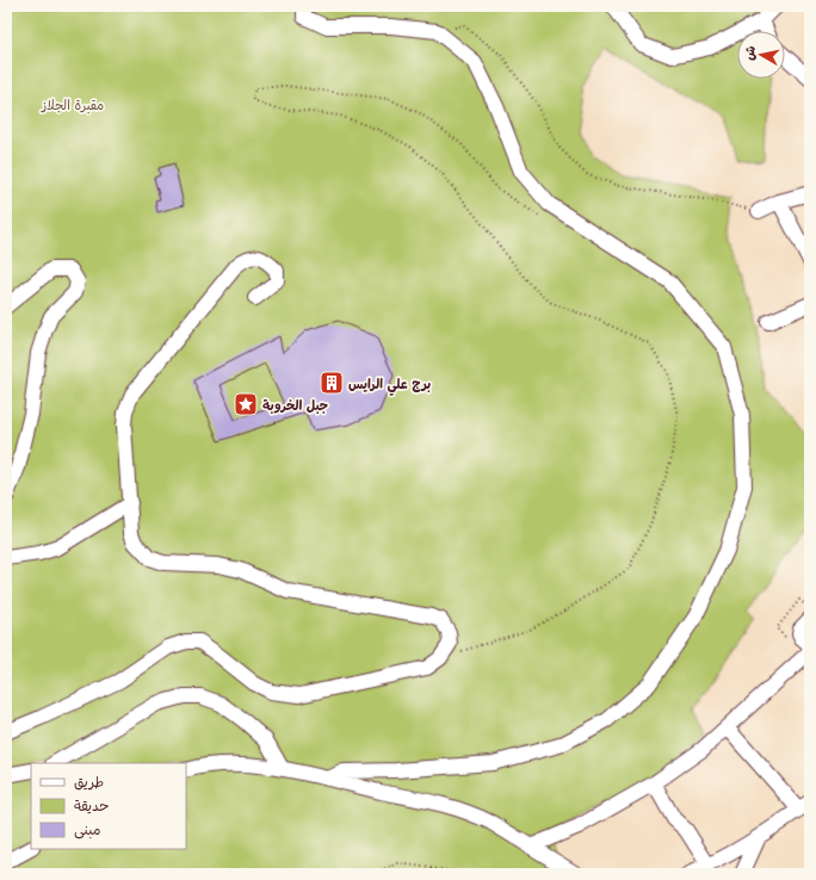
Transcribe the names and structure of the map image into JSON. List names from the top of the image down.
{
  "parks": ["مقبرة الجلاز"],
  "places": {
    "building": ["برج علي الرايس"],
    "place": ["جبل الخروبة"]
  },
  "legend": ["طريق", "حديقة", "مبنى"],
  "north": "left"
}
